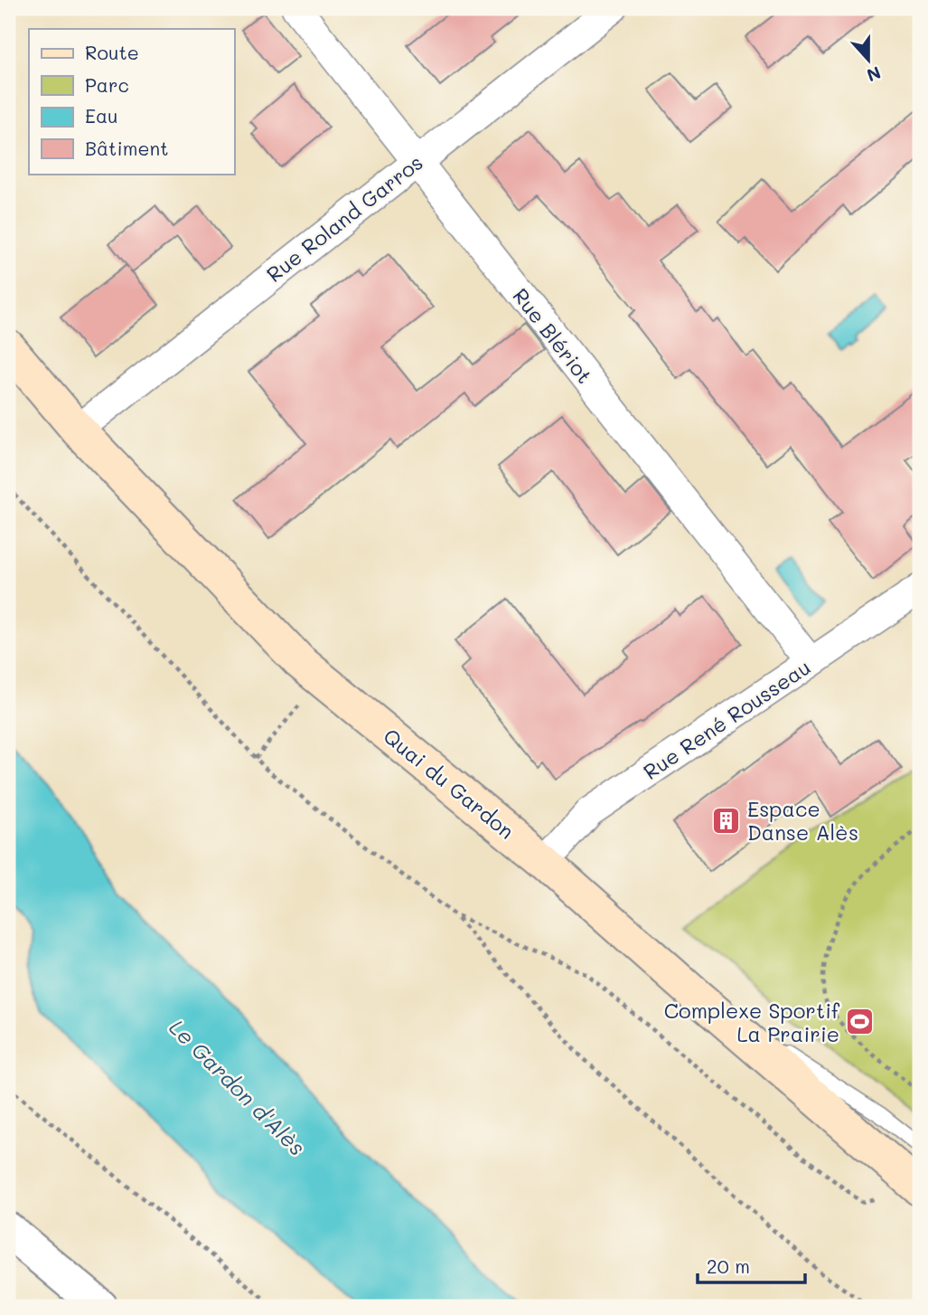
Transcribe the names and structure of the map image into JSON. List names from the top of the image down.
{
  "streets": {
    "main road": ["Quai du Gardon"],
    "street": ["Rue Roland Garros", "Rue Blériot", "Rue René Rousseau"]
  },
  "crossings": [
    ["Rue Roland Garros", "Rue Blériot"],
    ["Rue Roland Garros", "Quai du Gardon"],
    ["Rue Blériot", "Rue René Rousseau"],
    ["Rue René Rousseau", "Quai du Gardon"]
  ],
  "water": ["Le Gardon d'Alès"],
  "places": {
    "building": ["Espace Danse Alès"],
    "sports": ["Complexe Sportif La Prairie"]
  },
  "legend": [
    "Route",
    "Parc",
    "Eau",
    "Bâtiment"
  ],
  "scale_bar": "20 m",
  "north": "bottom"
}
